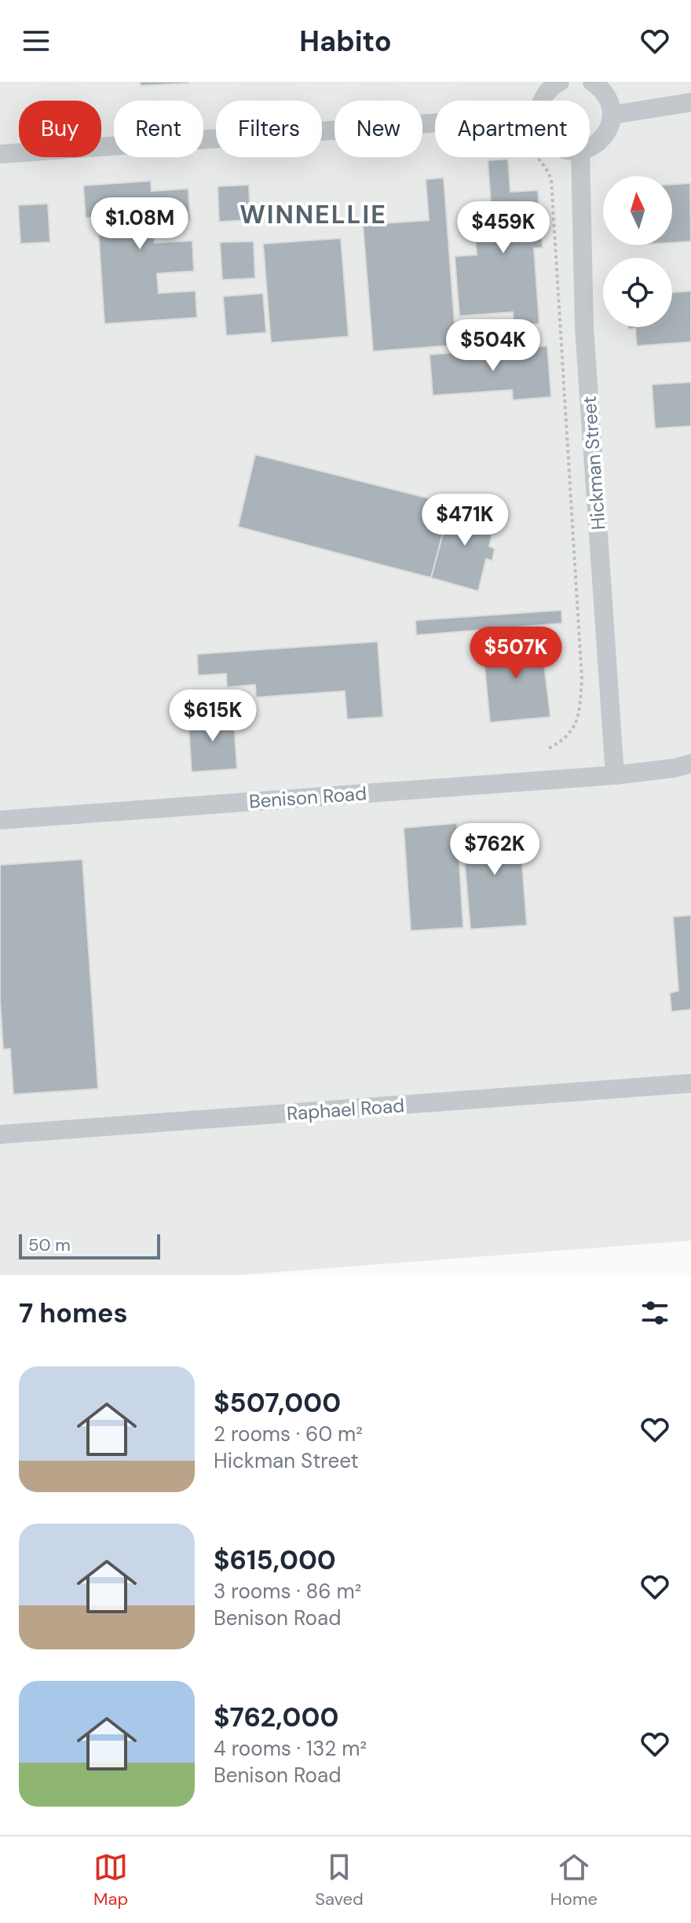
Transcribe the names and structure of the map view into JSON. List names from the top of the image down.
{
  "streets": {
    "street": ["Hickman Street", "Benison Road", "Raphael Road"]
  },
  "crossings": [
    ["Hickman Street", "Benison Road"]
  ],
  "districts": ["WINNELLIE"],
  "scale_bar": "50 m",
  "north": "top",
  "page": {
    "header": "Habito",
    "chip": [
      "Buy",
      "Rent",
      "Filters",
      "New",
      "Apartment"
    ],
    "price": [
      "$1.08M",
      "$459K",
      "$504K",
      "$471K",
      "$507K",
      "$615K",
      "$762K"
    ],
    "scale": "50 m",
    "heading": "7 homes",
    "list": [
      {
        "name": "$507,000",
        "note": "2 rooms · 60 m² · Hickman Street"
      },
      {
        "name": "$615,000",
        "note": "3 rooms · 86 m² · Benison Road"
      },
      {
        "name": "$762,000",
        "note": "4 rooms · 132 m² · Benison Road"
      }
    ],
    "tabs": ["Map", "Saved", "Home"]
  }
}
